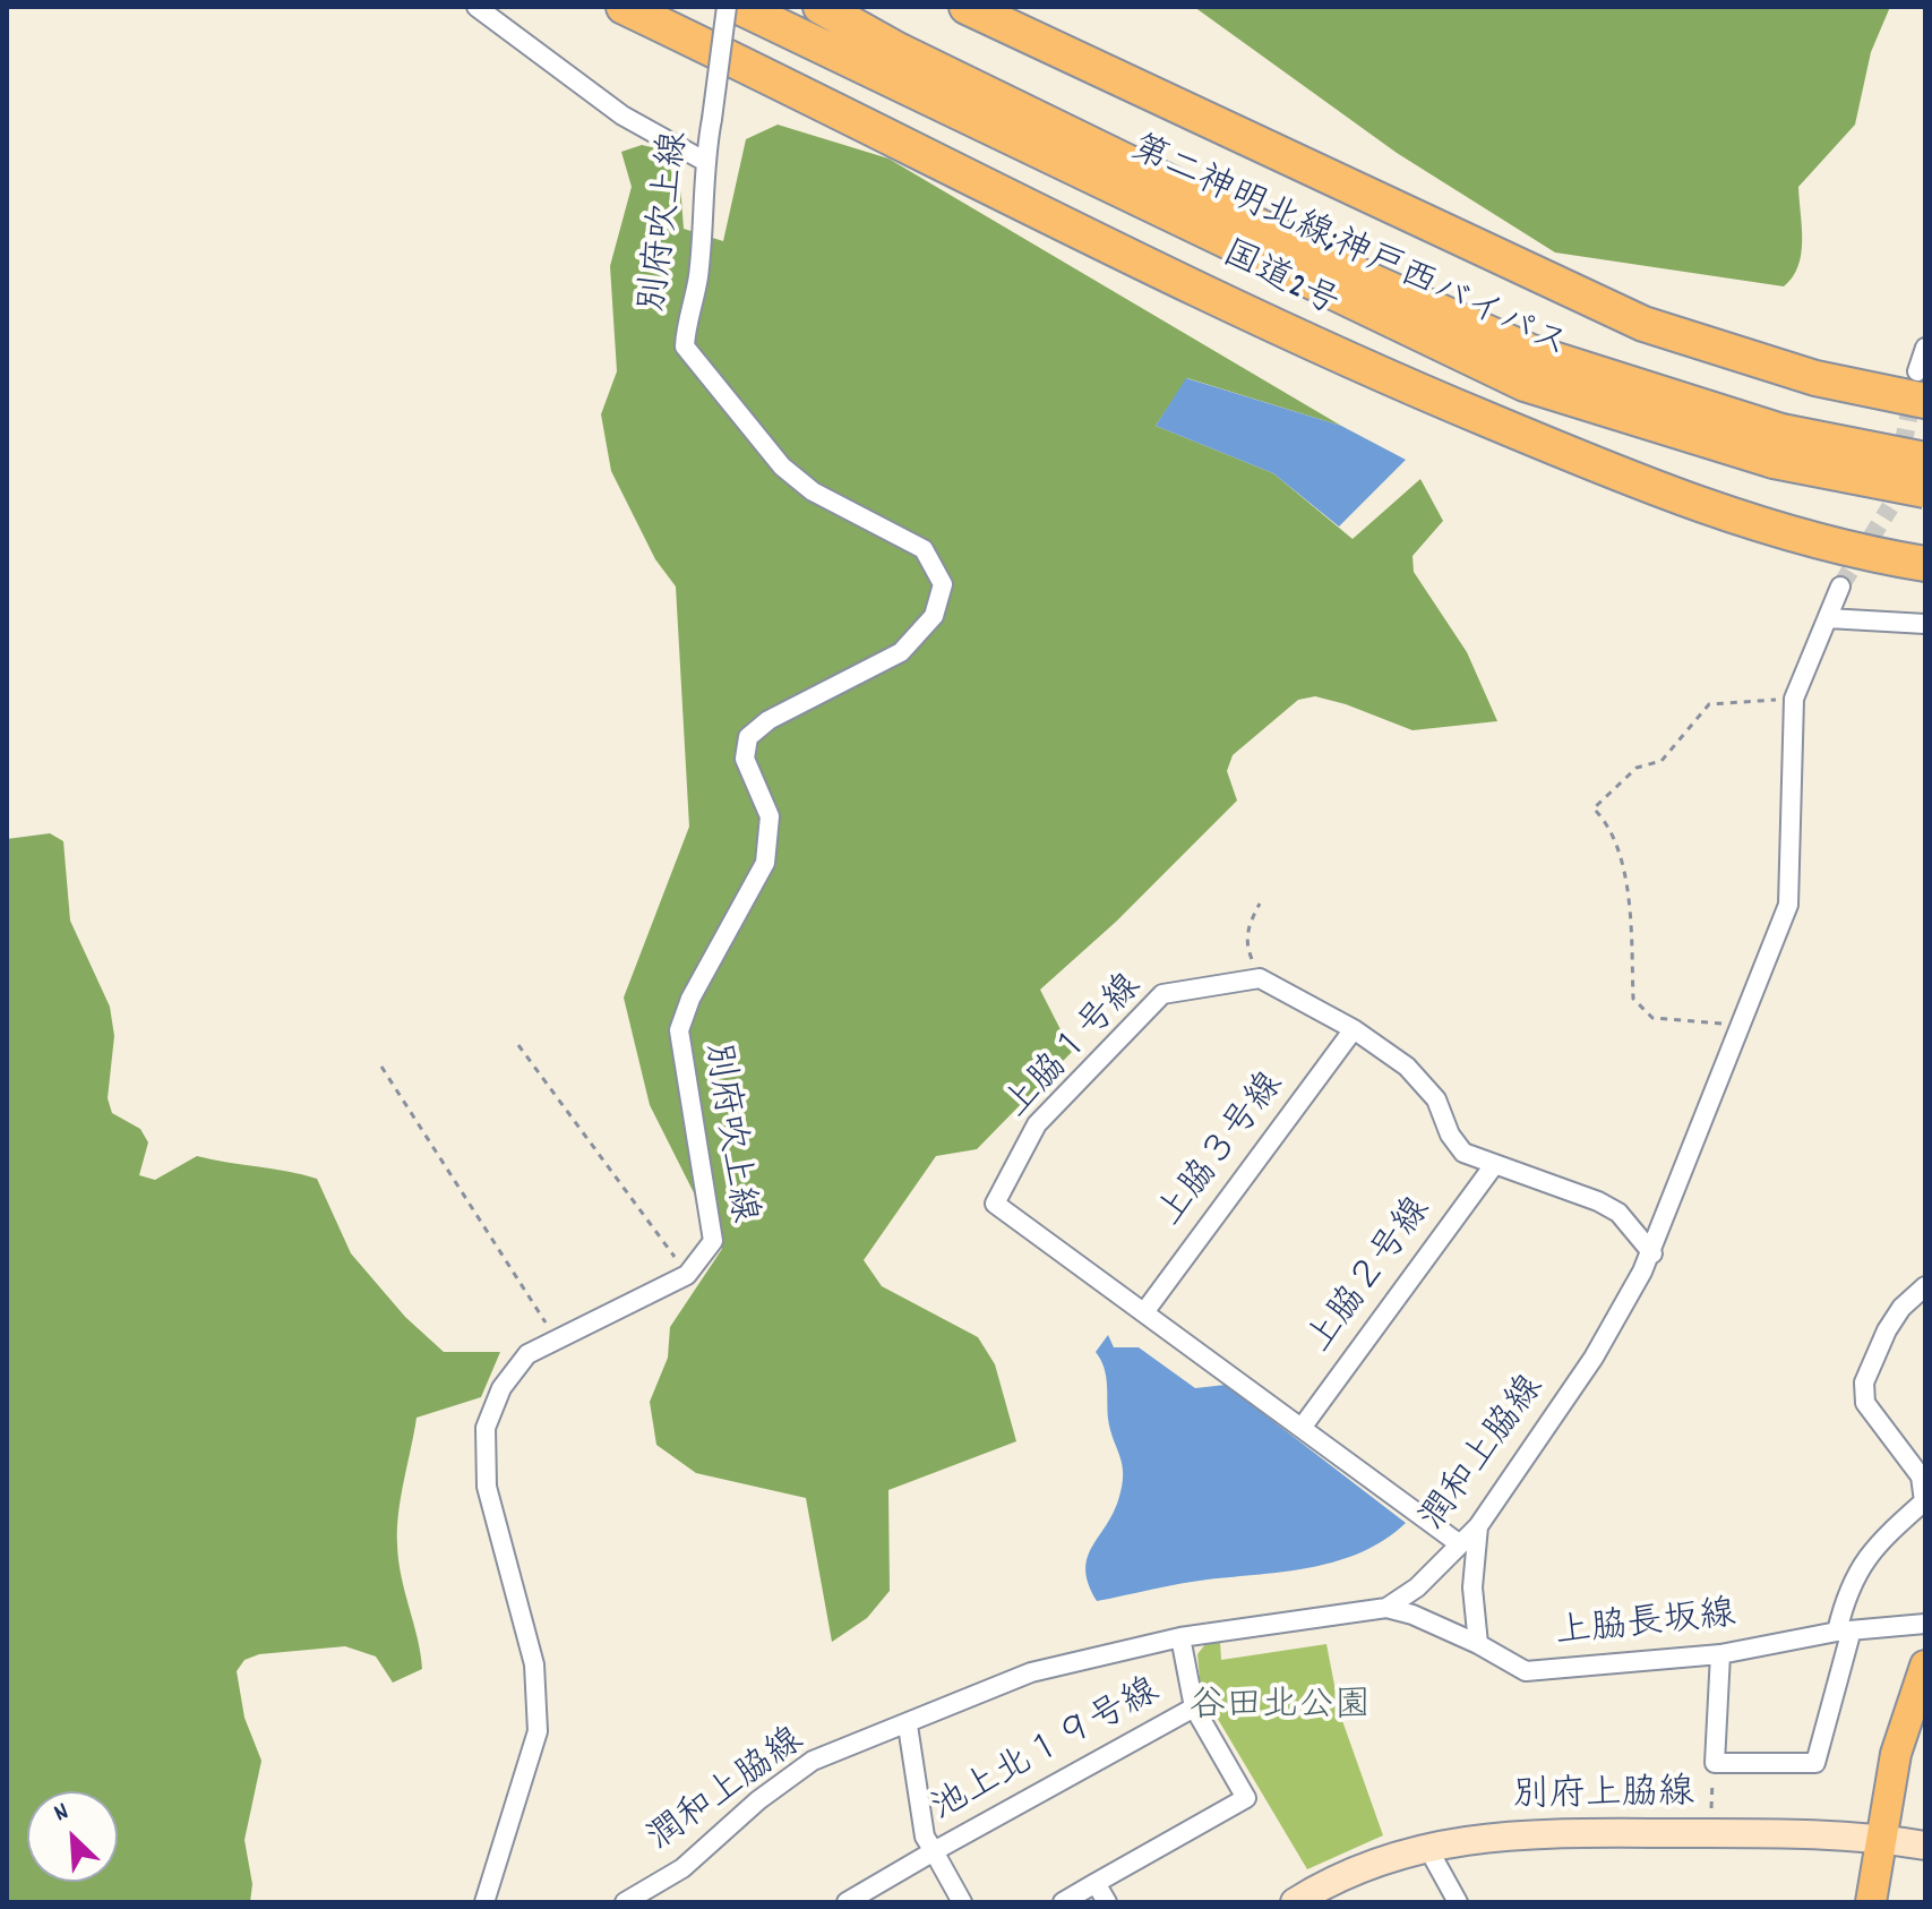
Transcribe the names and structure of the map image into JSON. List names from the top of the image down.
{
  "streets": {
    "highway": ["第二神明北線;神戸西バイパス", "国道2号"],
    "street": [
      "別府吹上線",
      "上脇１号線",
      "上脇３号線",
      "上脇２号線",
      "潤和上脇線",
      "上脇長坂線",
      "池上北１９号線",
      "別府上脇線"
    ]
  },
  "crossings": [
    ["別府吹上線", "第二神明北線;神戸西バイパス"],
    ["上脇１号線", "上脇３号線"],
    ["上脇１号線", "上脇２号線"],
    ["上脇１号線", "潤和上脇線"],
    ["潤和上脇線", "上脇長坂線"]
  ],
  "parks": ["谷田北公園"],
  "north": "top left"
}
